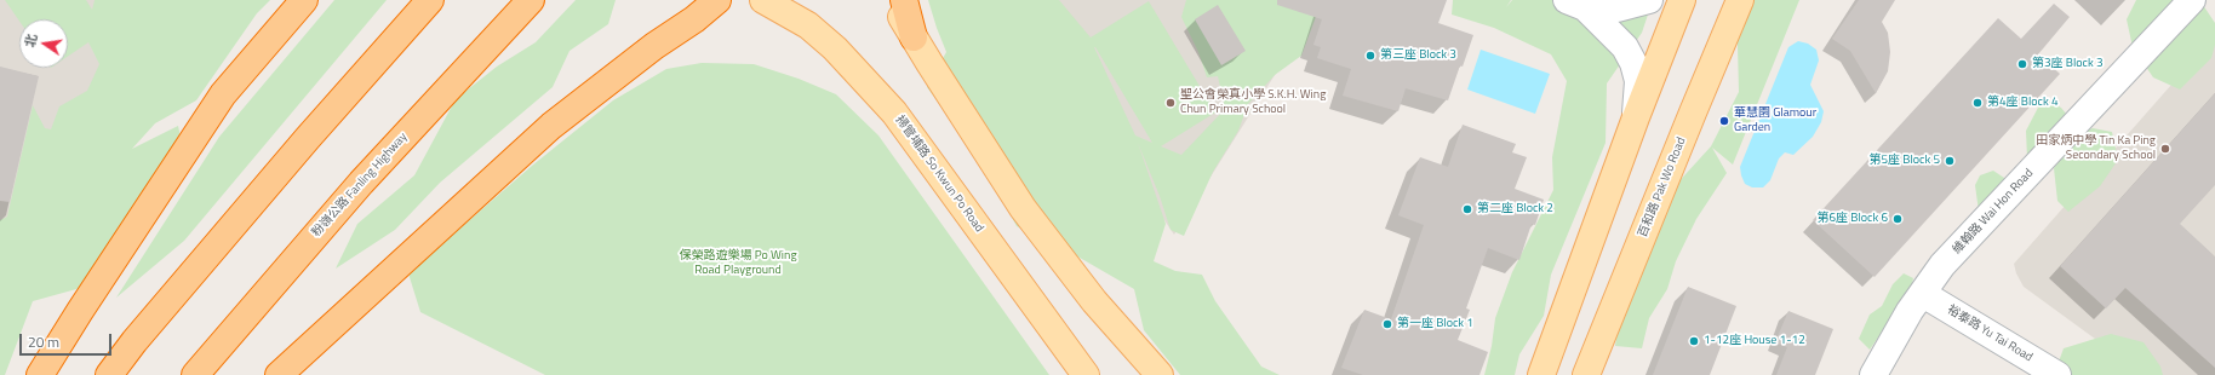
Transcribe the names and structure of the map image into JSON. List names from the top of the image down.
{
  "streets": {
    "highway": ["粉嶺公路 Fanling Highway"],
    "main road": ["掃管埔路 So Kwun Po Road", "百和路 Pak Wo Road"],
    "street": ["維翰路 Wai Hon Road", "裕泰路 Yu Tai Road"]
  },
  "crossings": [
    ["維翰路 Wai Hon Road", "裕泰路 Yu Tai Road"]
  ],
  "parks": ["保榮路遊樂場 Po Wing Road Playground"],
  "places": [
    "第三座 Block 3",
    "第3座 Block 3",
    "聖公會榮真小學 S.K.H. Wing Chun Primary School",
    "第4座 Block 4",
    "華慧園 Glamour Garden",
    "田家炳中學 Tin Ka Ping Secondary School",
    "第5座 Block 5",
    "第二座 Block 2",
    "第6座 Block 6",
    "第一座 Block 1",
    "1-12座 House 1-12"
  ],
  "scale_bar": "20 m",
  "north": "left"
}
